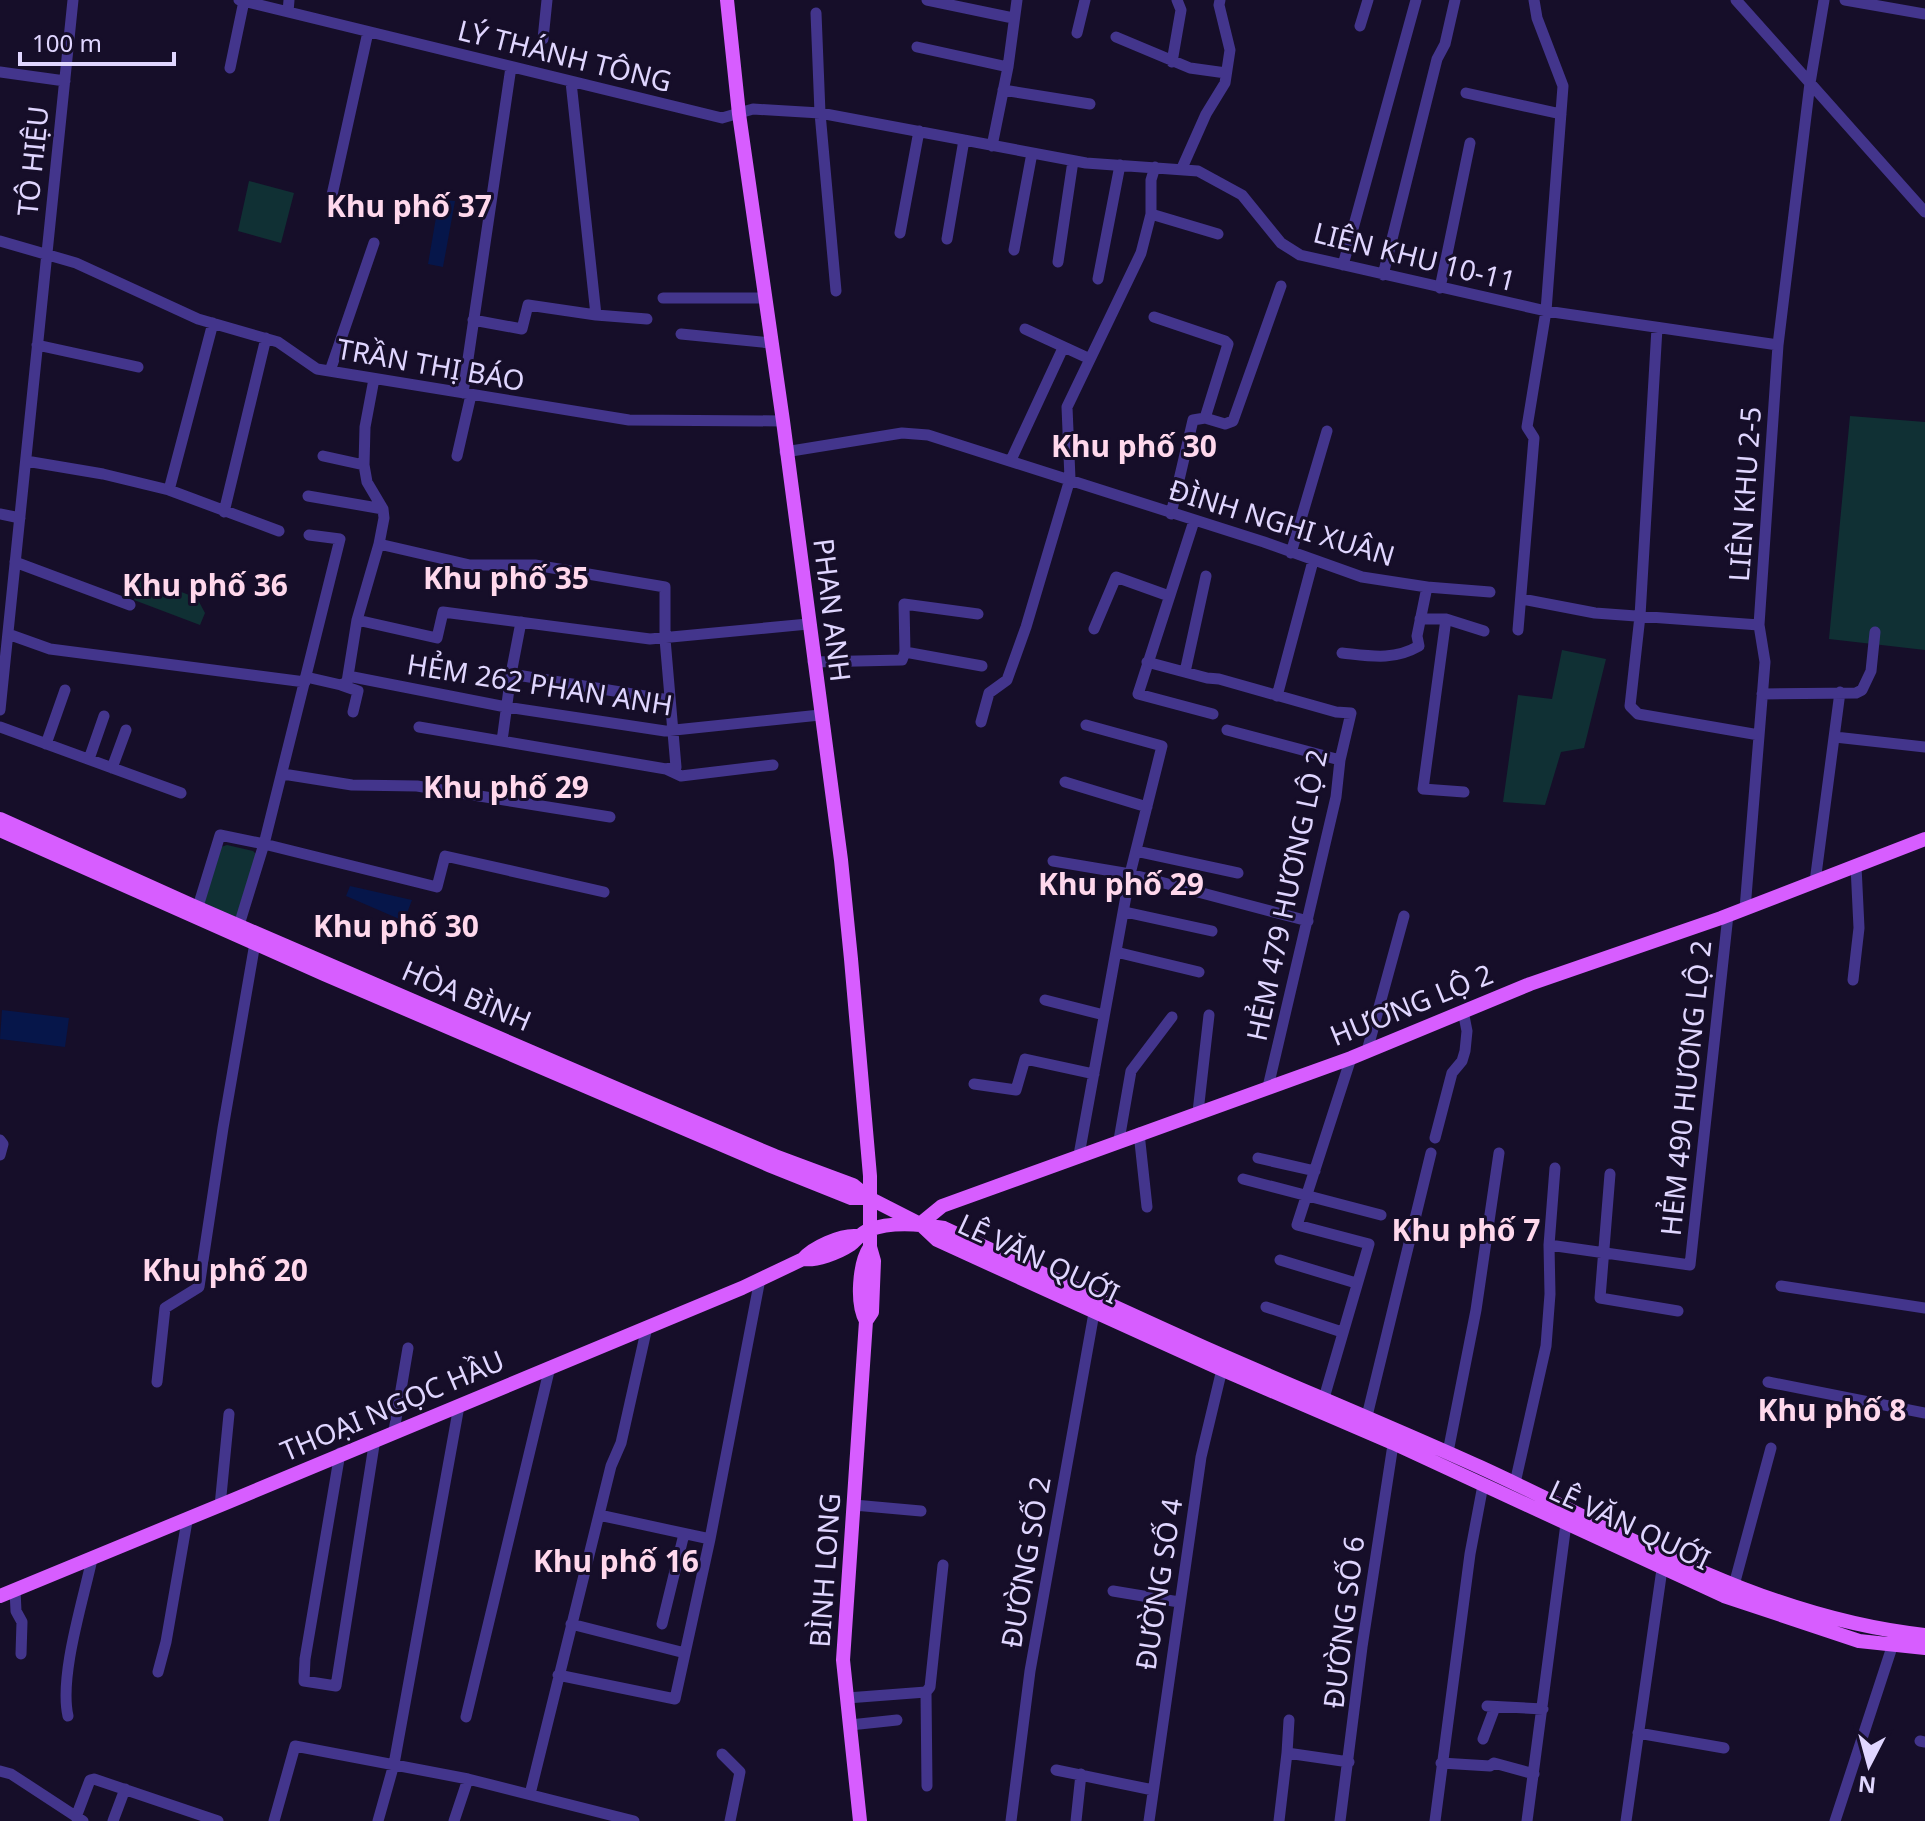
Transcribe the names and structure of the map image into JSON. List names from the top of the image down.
{
  "streets": {
    "main road": [
      "PHAN ANH",
      "HÒA BÌNH",
      "HƯƠNG LỘ 2",
      "LÊ VĂN QUỚI",
      "THOẠI NGỌC HẦU",
      "BÌNH LONG"
    ],
    "street": [
      "LÝ THÁNH TÔNG",
      "TÔ HIỆU",
      "LIÊN KHU 10-11",
      "TRẦN THỊ BÁO",
      "LIÊN KHU 2-5",
      "ĐÌNH NGHI XUÂN",
      "HẺM 262 PHAN ANH",
      "HẺM 479 HƯƠNG LỘ 2",
      "HẺM 490 HƯƠNG LỘ 2",
      "ĐƯỜNG SỐ 2",
      "ĐƯỜNG SỐ 4",
      "ĐƯỜNG SỐ 6"
    ]
  },
  "crossings": [
    ["LÝ THÁNH TÔNG", "LIÊN KHU 10-11"],
    ["LÝ THÁNH TÔNG", "PHAN ANH"],
    ["TÔ HIỆU", "TRẦN THỊ BÁO"],
    ["TÔ HIỆU", "HẺM 262 PHAN ANH"],
    ["LIÊN KHU 10-11", "LIÊN KHU 2-5"],
    ["LIÊN KHU 10-11", "PHAN ANH"],
    ["TRẦN THỊ BÁO", "PHAN ANH"],
    ["LIÊN KHU 2-5", "HƯƠNG LỘ 2"],
    ["ĐÌNH NGHI XUÂN", "PHAN ANH"],
    ["PHAN ANH", "HẺM 262 PHAN ANH"],
    ["PHAN ANH", "HÒA BÌNH"],
    ["PHAN ANH", "THOẠI NGỌC HẦU"],
    ["PHAN ANH", "BÌNH LONG"],
    ["HẺM 479 HƯƠNG LỘ 2", "HƯƠNG LỘ 2"],
    ["HÒA BÌNH", "HƯƠNG LỘ 2"],
    ["HÒA BÌNH", "LÊ VĂN QUỚI"],
    ["HÒA BÌNH", "THOẠI NGỌC HẦU"],
    ["HƯƠNG LỘ 2", "HẺM 490 HƯƠNG LỘ 2"],
    ["HƯƠNG LỘ 2", "LÊ VĂN QUỚI"],
    ["HƯƠNG LỘ 2", "THOẠI NGỌC HẦU"],
    ["LÊ VĂN QUỚI", "THOẠI NGỌC HẦU"],
    ["LÊ VĂN QUỚI", "ĐƯỜNG SỐ 2"],
    ["LÊ VĂN QUỚI", "ĐƯỜNG SỐ 4"],
    ["LÊ VĂN QUỚI", "ĐƯỜNG SỐ 6"],
    ["THOẠI NGỌC HẦU", "BÌNH LONG"]
  ],
  "districts": [
    "Khu phố 37",
    "Khu phố 30",
    "Khu phố 35",
    "Khu phố 36",
    "Khu phố 29",
    "Khu phố 29",
    "Khu phố 30",
    "Khu phố 7",
    "Khu phố 20",
    "Khu phố 8",
    "Khu phố 16"
  ],
  "scale_bar": "100 m",
  "north": "bottom"
}
